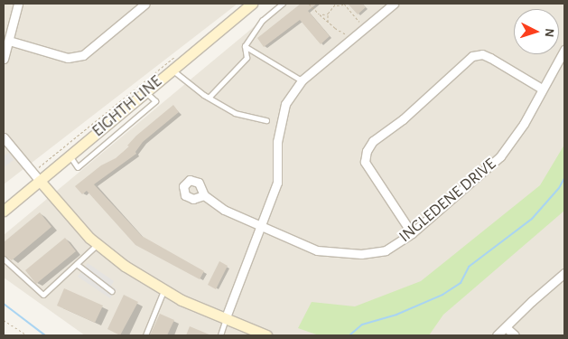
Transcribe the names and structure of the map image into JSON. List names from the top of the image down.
{
  "streets": {
    "street": ["EIGHTH LINE", "INGLEDENE DRIVE"]
  },
  "north": "right"
}
